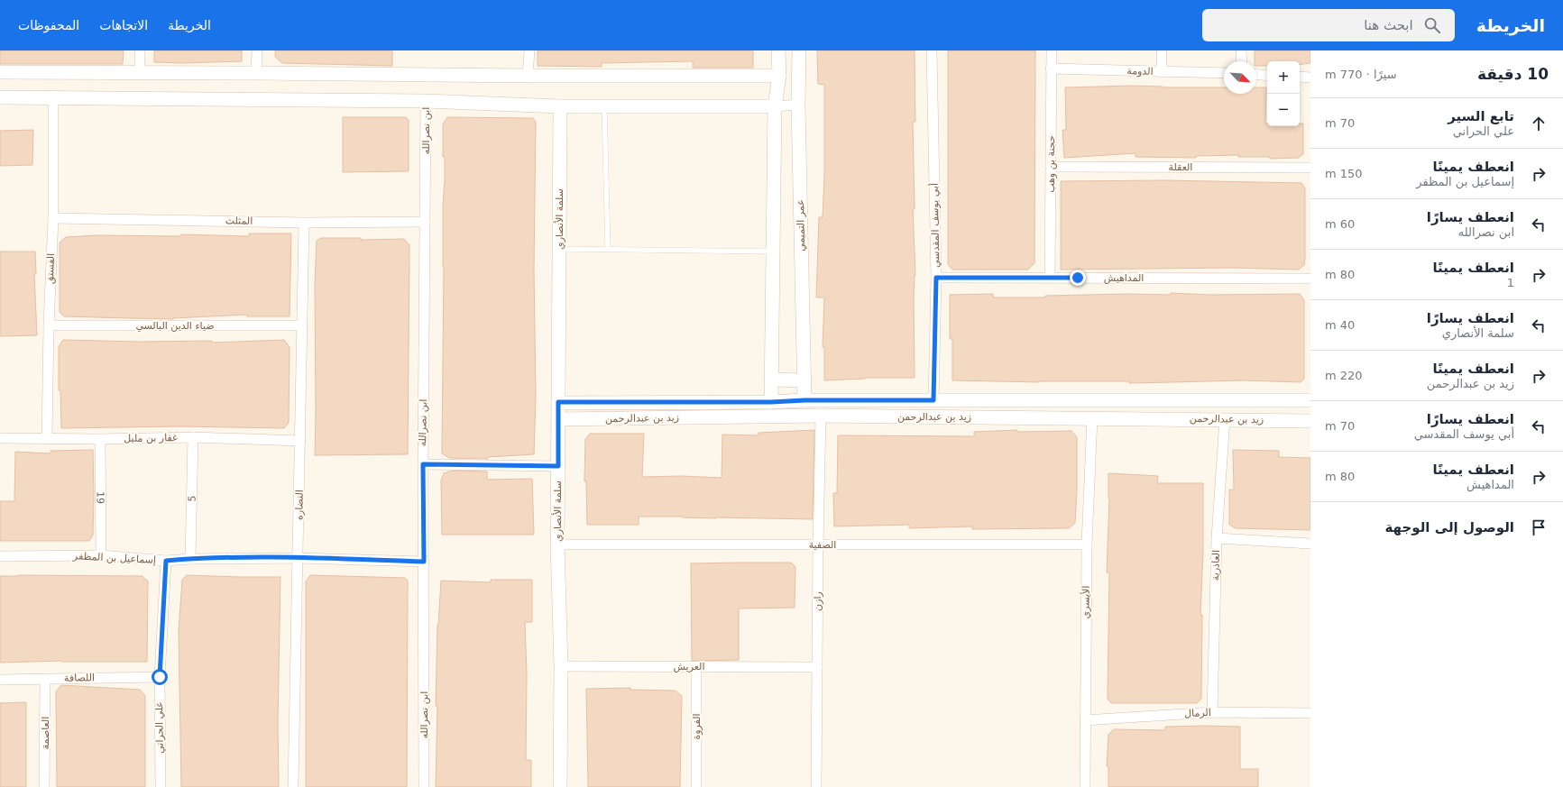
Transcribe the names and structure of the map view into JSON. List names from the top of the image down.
{
  "streets": {
    "street": [
      "الدومة",
      "ابن نصرالله",
      "حجنة بن وهب",
      "العقلة",
      "سلمة الأنصاري",
      "المثلث",
      "عمر التميمي",
      "أبي يوسف المقدسي",
      "الفستق",
      "المداهيش",
      "ضياء الدين البالسي",
      "زيد بن عبدالرحمن",
      "غفار بن مليل",
      "19",
      "5",
      "النضاره",
      "الصفية",
      "إسماعيل بن المظفر",
      "العاذرية",
      "رازن",
      "الأيسري",
      "العريش",
      "اللصافة",
      "الرمال",
      "الفروة",
      "علي الحراني",
      "العاصمة"
    ]
  },
  "crossings": [
    ["الدومة", "حجنة بن وهب"],
    ["ابن نصرالله", "المثلث"],
    ["ابن نصرالله", "إسماعيل بن المظفر"],
    ["حجنة بن وهب", "العقلة"],
    ["حجنة بن وهب", "المداهيش"],
    ["سلمة الأنصاري", "زيد بن عبدالرحمن"],
    ["سلمة الأنصاري", "الصفية"],
    ["سلمة الأنصاري", "العريش"],
    ["المثلث", "الفستق"],
    ["المثلث", "النضاره"],
    ["عمر التميمي", "زيد بن عبدالرحمن"],
    ["أبي يوسف المقدسي", "المداهيش"],
    ["أبي يوسف المقدسي", "زيد بن عبدالرحمن"],
    ["الفستق", "ضياء الدين البالسي"],
    ["الفستق", "غفار بن مليل"],
    ["ضياء الدين البالسي", "النضاره"],
    ["زيد بن عبدالرحمن", "العاذرية"],
    ["زيد بن عبدالرحمن", "رازن"],
    ["زيد بن عبدالرحمن", "الأيسري"],
    ["غفار بن مليل", "19"],
    ["غفار بن مليل", "5"],
    ["غفار بن مليل", "النضاره"],
    ["19", "إسماعيل بن المظفر"],
    ["5", "إسماعيل بن المظفر"],
    ["النضاره", "إسماعيل بن المظفر"],
    ["الصفية", "رازن"],
    ["الصفية", "الأيسري"],
    ["إسماعيل بن المظفر", "علي الحراني"],
    ["العاذرية", "الرمال"],
    ["رازن", "العريش"],
    ["الأيسري", "الرمال"],
    ["العريش", "الفروة"],
    ["اللصافة", "علي الحراني"],
    ["اللصافة", "العاصمة"]
  ],
  "north": "bottom right",
  "page": {
    "header": "الخريطة",
    "search": "ابحث هنا",
    "nav": ["الخريطة", "الاتجاهات", "المحفوظات"],
    "heading": ["10 دقيقة", "سيرًا · 770 m"],
    "map_buttons": ["+", "−"],
    "list": [
      ["تابع السير", "علي الحراني", "70 m"],
      ["انعطف يمينًا", "إسماعيل بن المظفر", "150 m"],
      ["انعطف يسارًا", "ابن نصرالله", "60 m"],
      ["انعطف يمينًا", "1", "80 m"],
      ["انعطف يسارًا", "سلمة الأنصاري", "40 m"],
      ["انعطف يمينًا", "زيد بن عبدالرحمن", "220 m"],
      ["انعطف يسارًا", "أبي يوسف المقدسي", "70 m"],
      ["انعطف يمينًا", "المداهيش", "80 m"],
      "الوصول إلى الوجهة"
    ]
  }
}
